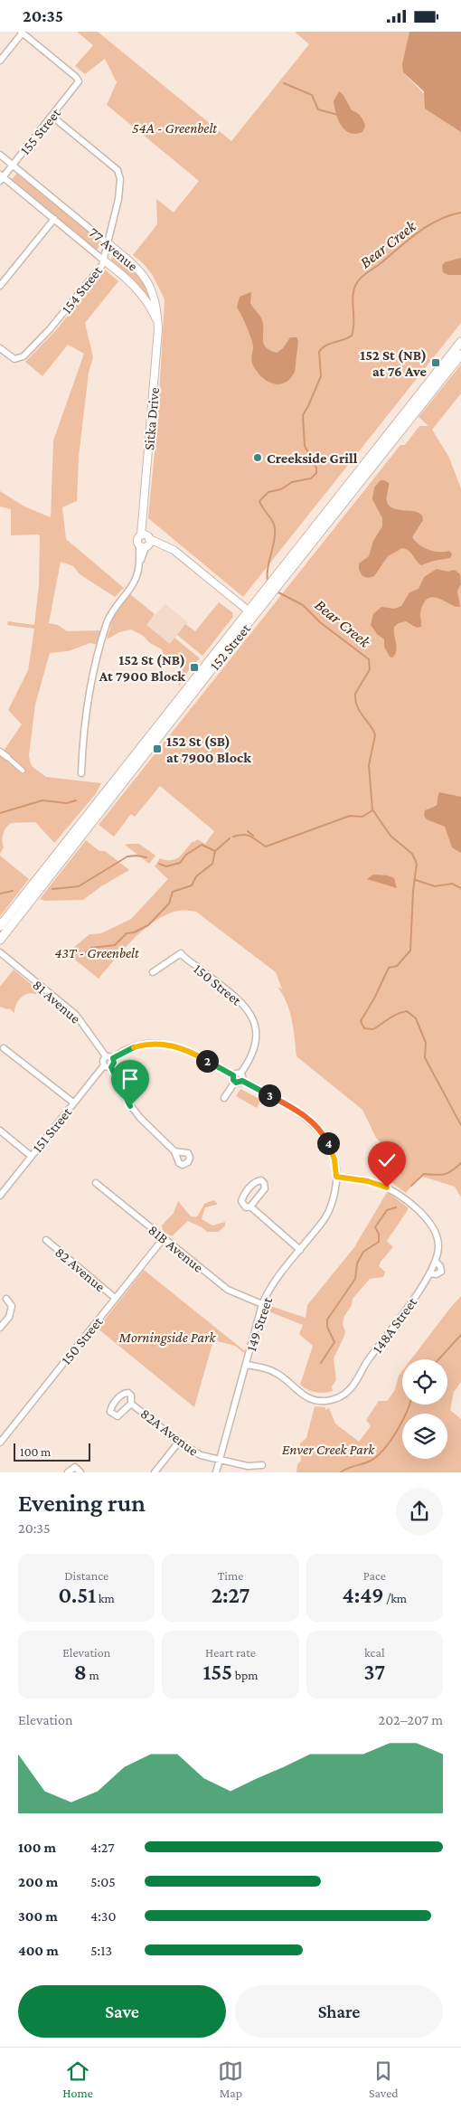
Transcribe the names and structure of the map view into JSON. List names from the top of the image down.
{
  "streets": {
    "main road": ["152 Street"],
    "street": [
      "155 Street",
      "77 Avenue",
      "154 Street",
      "Sitka Drive",
      "150 Street",
      "81 Avenue",
      "151 Street",
      "81B Avenue",
      "82 Avenue",
      "149 Street",
      "148A Street",
      "82A Avenue"
    ]
  },
  "crossings": [
    ["155 Street", "77 Avenue"],
    ["155 Street", "154 Street"],
    ["77 Avenue", "154 Street"],
    ["77 Avenue", "Sitka Drive"],
    ["150 Street", "81B Avenue"],
    ["150 Street", "82 Avenue"],
    ["81 Avenue", "151 Street"],
    ["81B Avenue", "149 Street"],
    ["149 Street", "148A Street"],
    ["149 Street", "82A Avenue"]
  ],
  "water": ["Bear Creek"],
  "parks": [
    "54A - Greenbelt",
    "43T - Greenbelt",
    "Morningside Park",
    "Enver Creek Park"
  ],
  "places": {
    "transit": ["152 St (NB) at 76 Ave", "152 St (NB) At 7900 Block", "152 St (SB) at 7900 Block"],
    "other": ["Creekside Grill"]
  },
  "scale_bar": "100 m",
  "page": {
    "status": "20:35",
    "pins": ["2", "3", "4"],
    "scale": "100 m",
    "heading": ["Evening run", "20:35"],
    "stats": [
      ["Distance", "0.51 km"],
      ["Time", "2:27"],
      ["Pace", "4:49 /km"],
      ["Elevation", "8 m"],
      ["Heart rate", "155 bpm"],
      ["kcal", "37"]
    ],
    "chart": ["Elevation", "202–207 m"],
    "list": [
      {
        "name": "100 m",
        "note": "4:27"
      },
      {
        "name": "200 m",
        "note": "5:05"
      },
      {
        "name": "300 m",
        "note": "4:30"
      },
      {
        "name": "400 m",
        "note": "5:13"
      }
    ],
    "buttons": ["Save", "Share"],
    "tabs": ["Home", "Map", "Saved"]
  }
}
